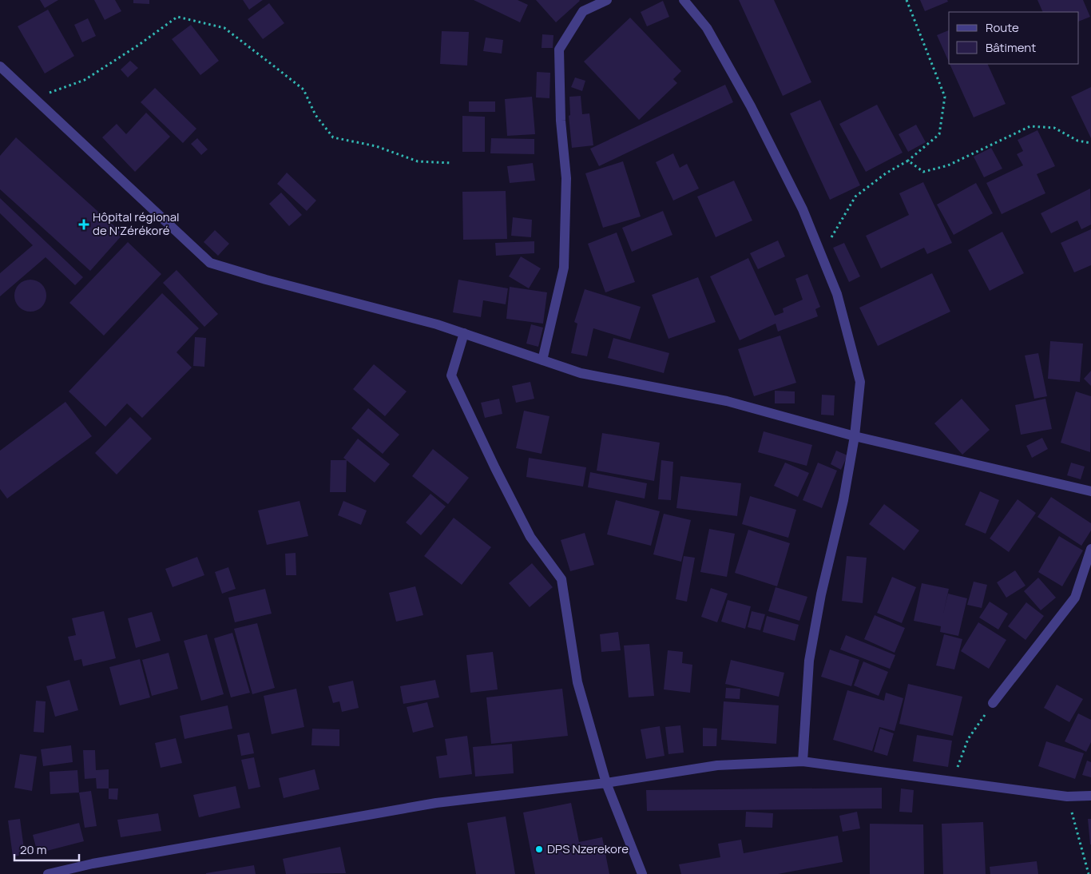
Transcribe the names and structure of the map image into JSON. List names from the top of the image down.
{
  "places": {
    "health": ["Hôpital régional de N'Zérékoré"],
    "other": ["DPS Nzerekore"]
  },
  "legend": ["Route", "Bâtiment"],
  "scale_bar": "20 m"
}
